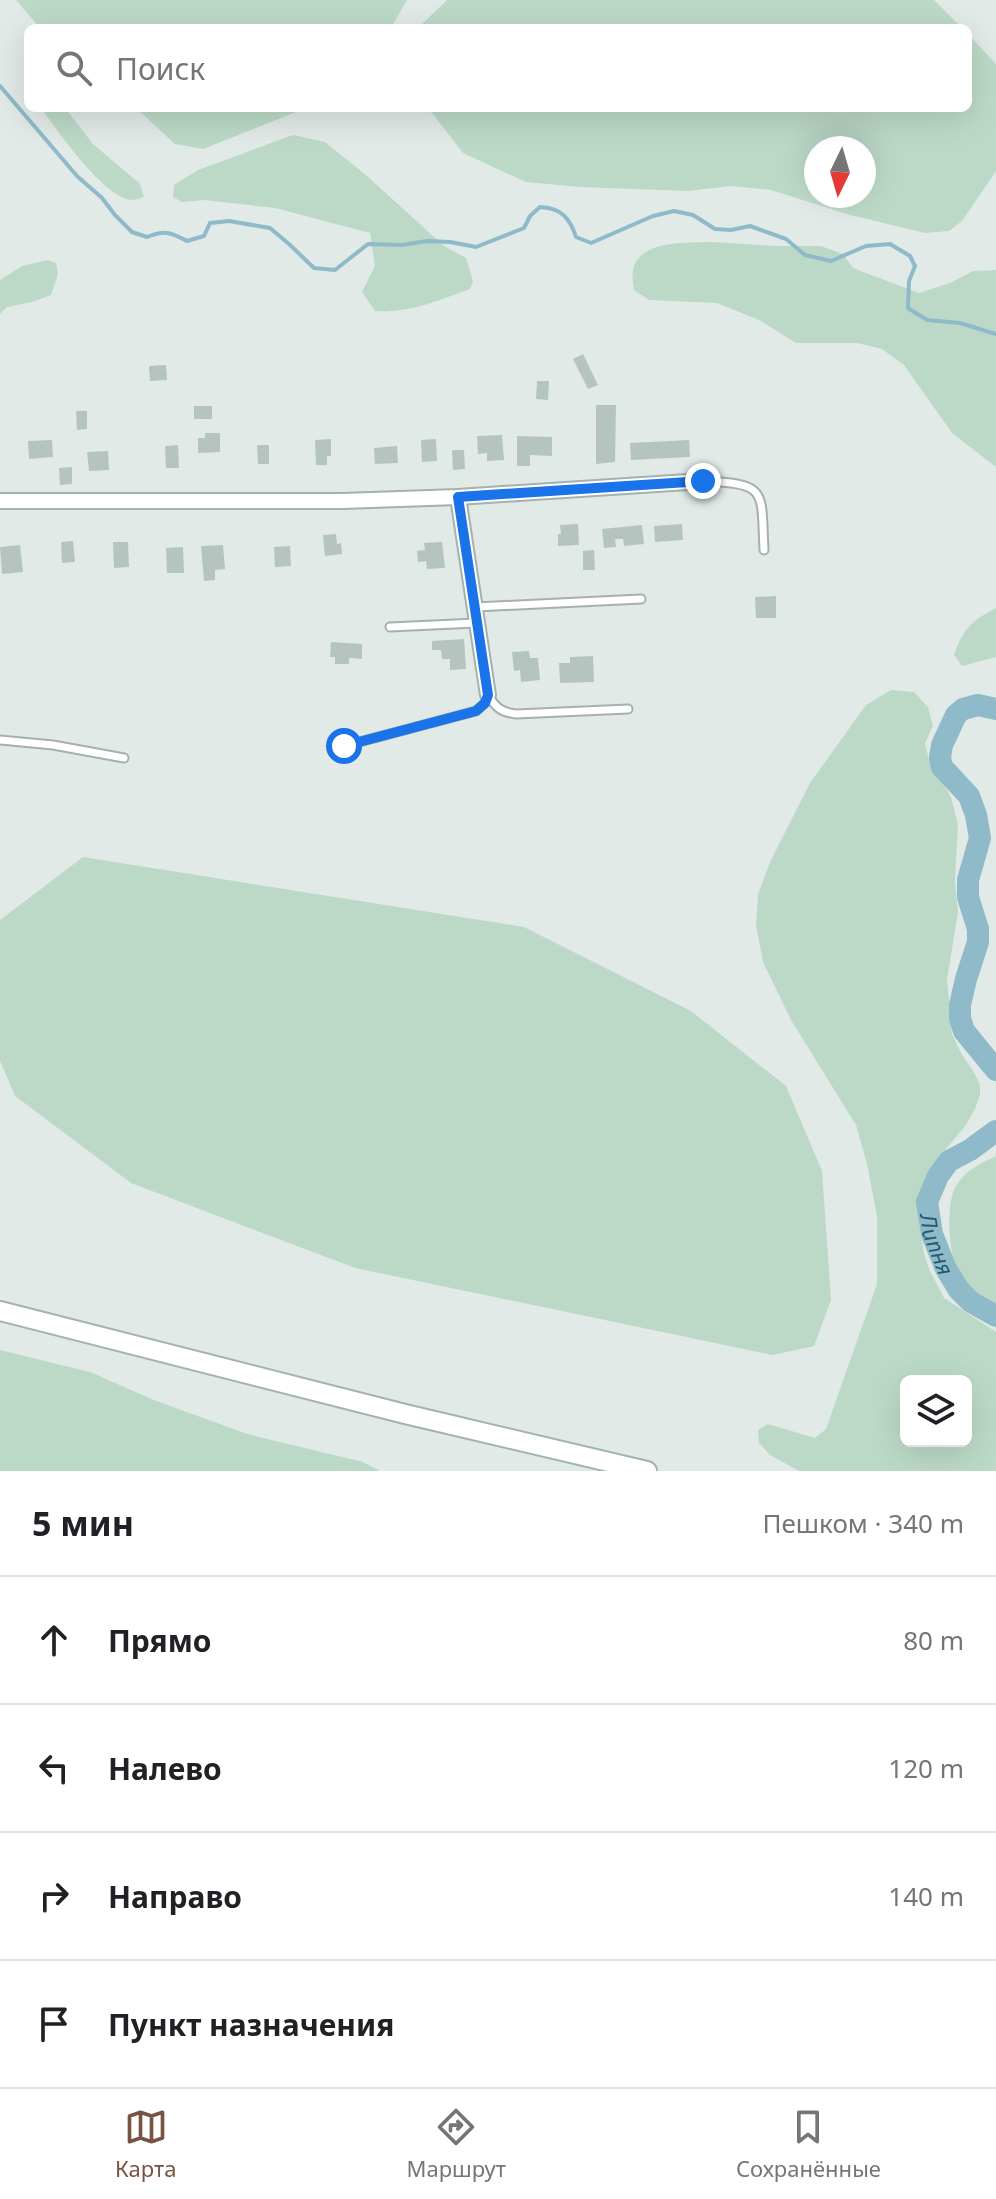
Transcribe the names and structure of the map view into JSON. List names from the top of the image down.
{
  "water": ["Липня"],
  "north": "bottom",
  "page": {
    "search": "Поиск",
    "heading": ["5 мин", "Пешком · 340 m"],
    "list": [
      ["Прямо", "80 m"],
      ["Налево", "120 m"],
      ["Направо", "140 m"],
      "Пункт назначения"
    ],
    "nav": ["Карта", "Маршрут", "Сохранённые"]
  }
}
